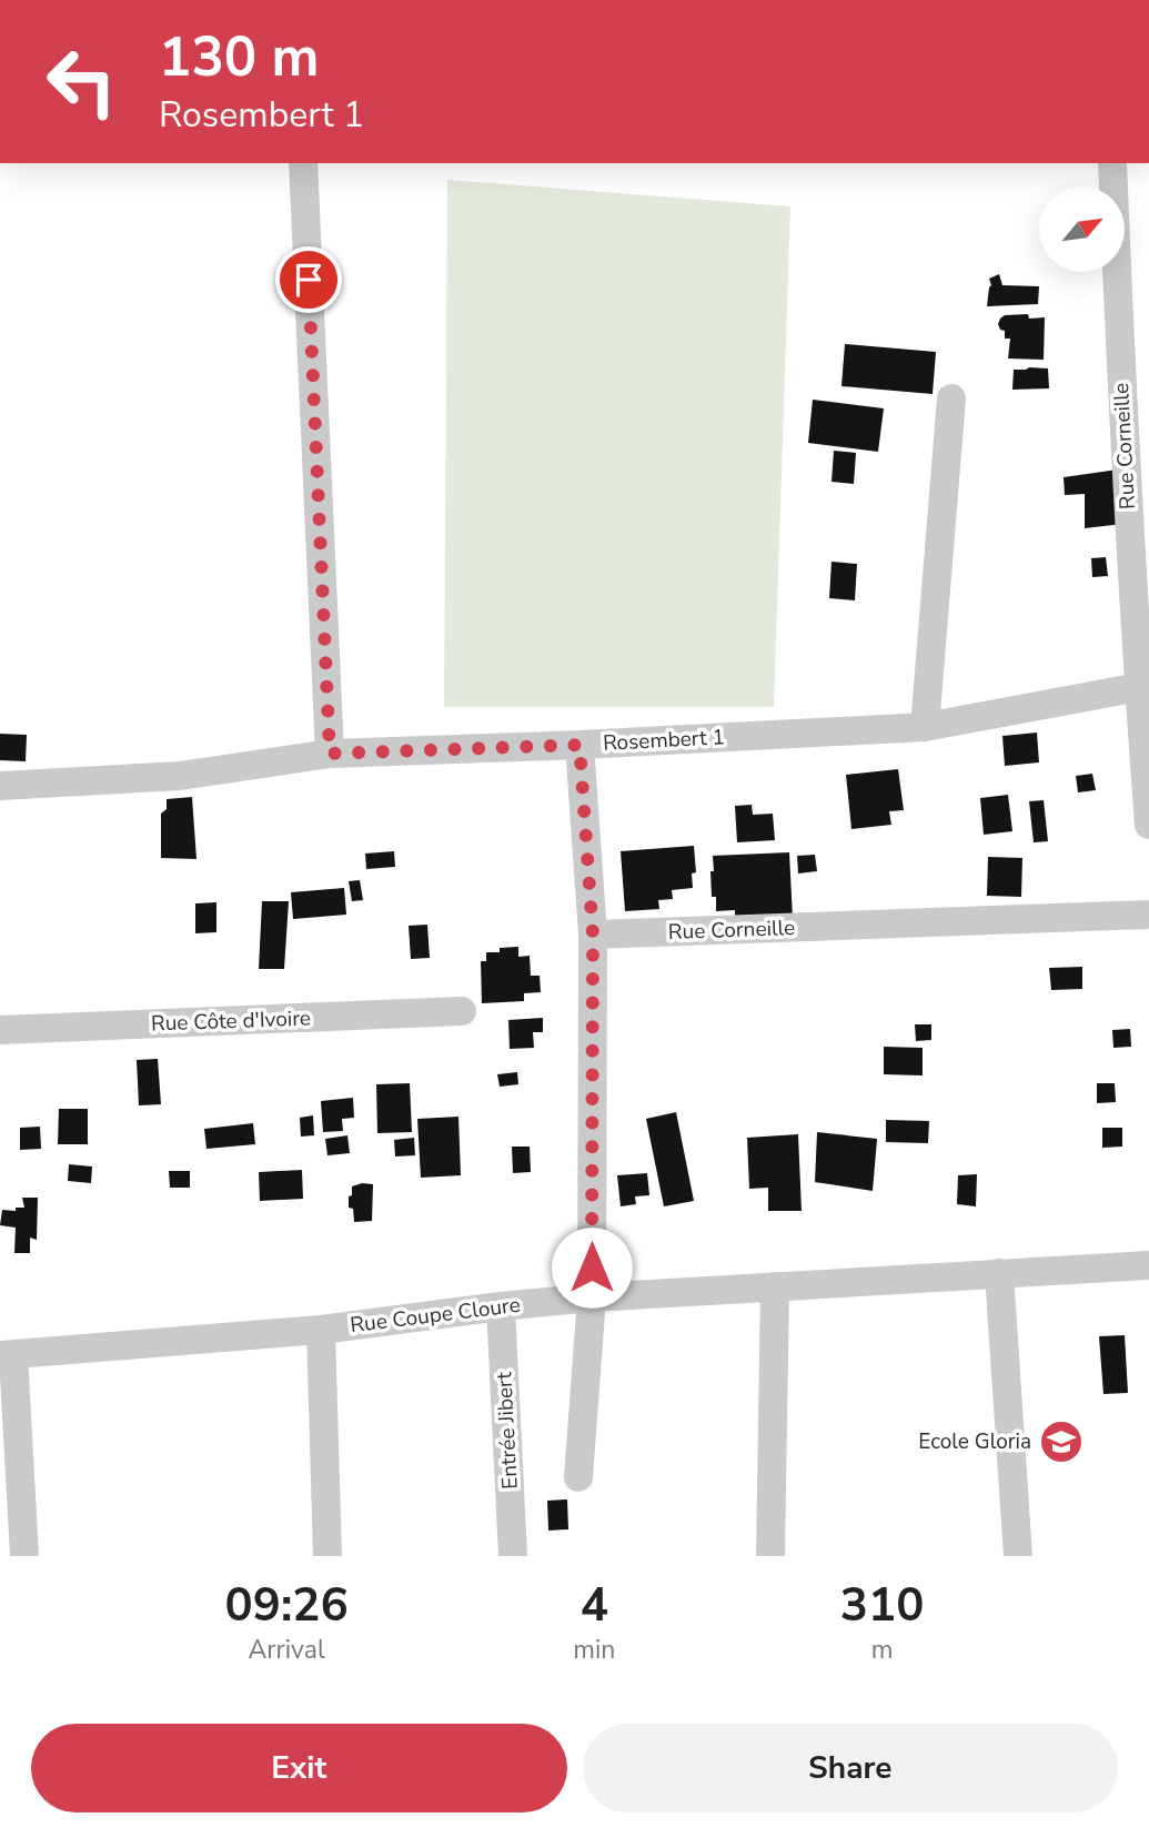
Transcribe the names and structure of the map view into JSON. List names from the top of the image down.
{
  "streets": {
    "street": [
      "Rue Corneille",
      "Rosembert 1",
      "Rue Côte d'Ivoire",
      "Rue Coupe Cloure",
      "Entrée Jibert"
    ]
  },
  "crossings": [
    ["Rue Corneille", "Rosembert 1"],
    ["Rue Coupe Cloure", "Entrée Jibert"]
  ],
  "places": {
    "school or university": ["Ecole Gloria"]
  },
  "north": "top right",
  "page": {
    "turn": ["130 m", "Rosembert 1"],
    "eta": [
      "09:26",
      "Arrival",
      "4",
      "min",
      "310",
      "m"
    ],
    "buttons": ["Exit", "Share"]
  }
}
